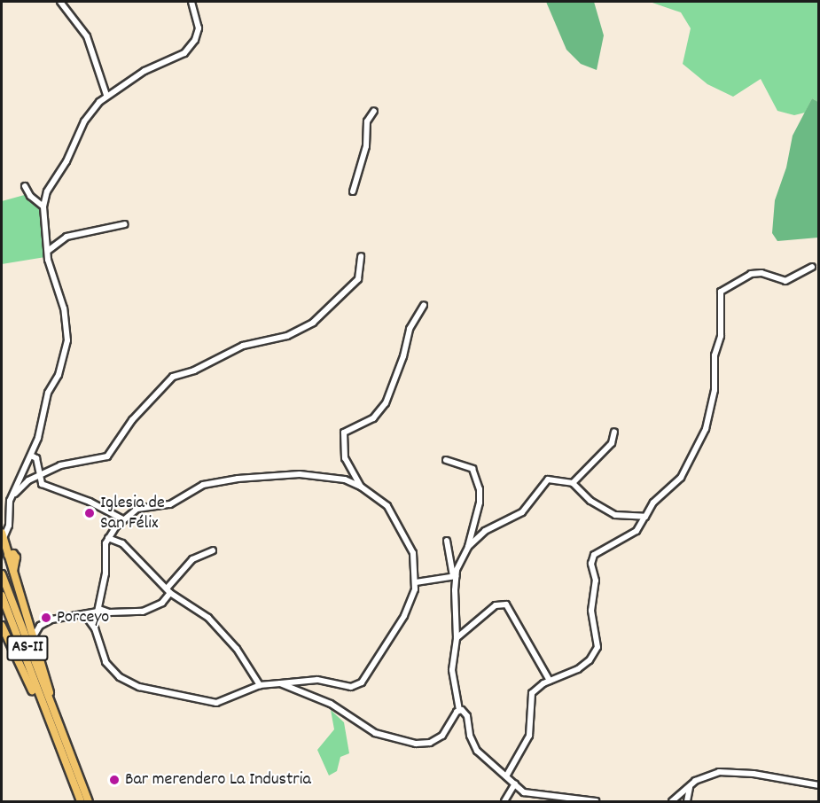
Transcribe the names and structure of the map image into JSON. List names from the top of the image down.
{
  "streets": {
    "highway": ["AS-II"]
  },
  "places": ["Iglesia de San Félix", "Porceyo", "Bar merendero La Industria"]
}
